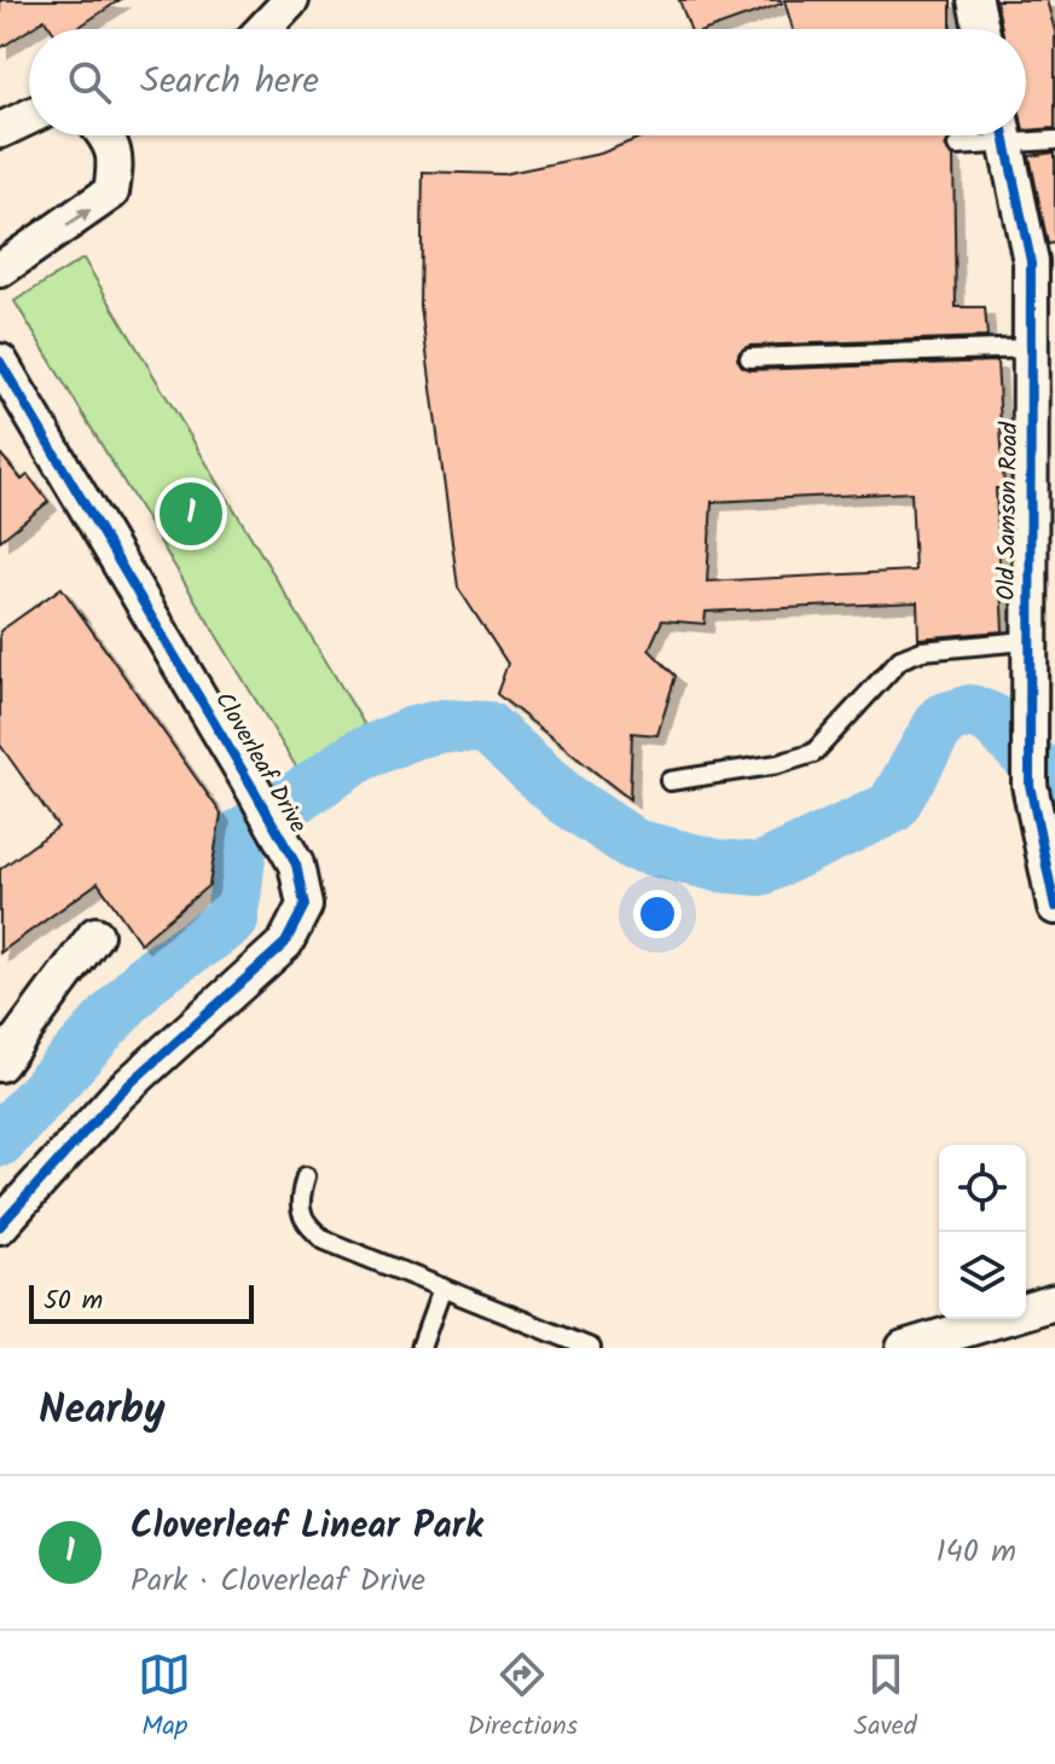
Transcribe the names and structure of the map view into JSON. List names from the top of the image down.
{
  "streets": {
    "street": ["Old Samson Road", "Cloverleaf Drive"]
  },
  "scale_bar": "50 m",
  "page": {
    "search": "Search here",
    "pins": "1",
    "scale": "50 m",
    "heading": "Nearby",
    "list": [
      {
        "mark": "1",
        "name": "Cloverleaf Linear Park",
        "note": "Park · Cloverleaf Drive",
        "value": "140 m"
      }
    ],
    "nav": ["Map", "Directions", "Saved"]
  }
}
